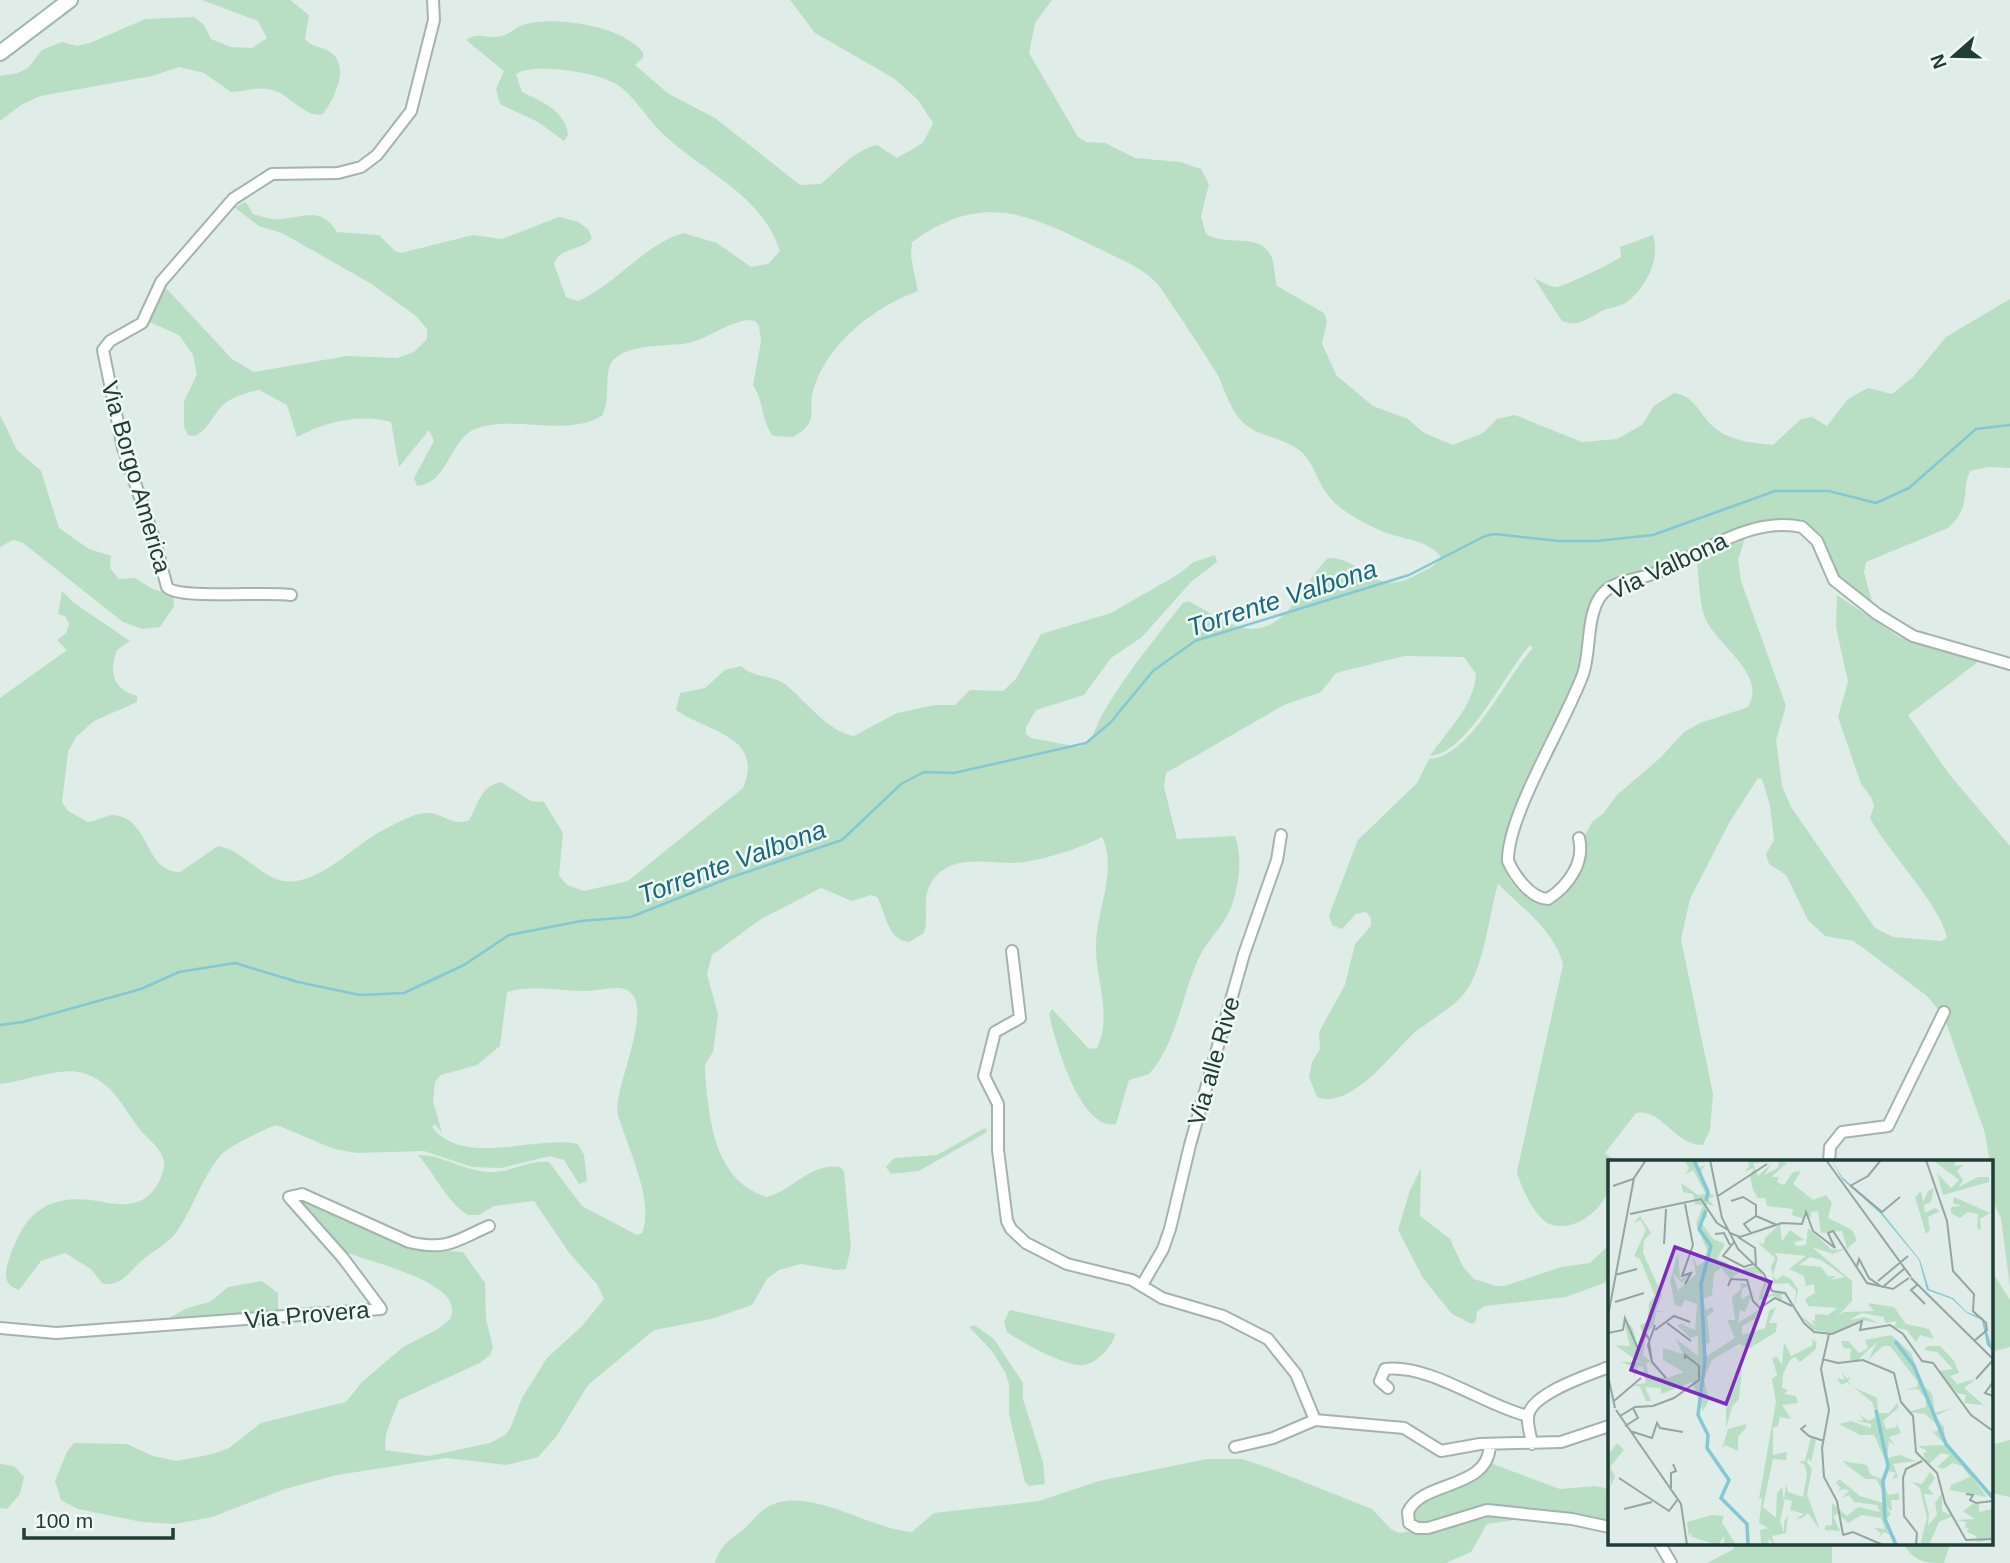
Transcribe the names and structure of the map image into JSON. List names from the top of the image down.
{
  "streets": {
    "street": [
      "Via Borgo America",
      "Via Valbona",
      "Via alle Rive",
      "Via Provera"
    ]
  },
  "water": ["Torrente Valbona"],
  "scale_bar": "100 m",
  "north": "left"
}
